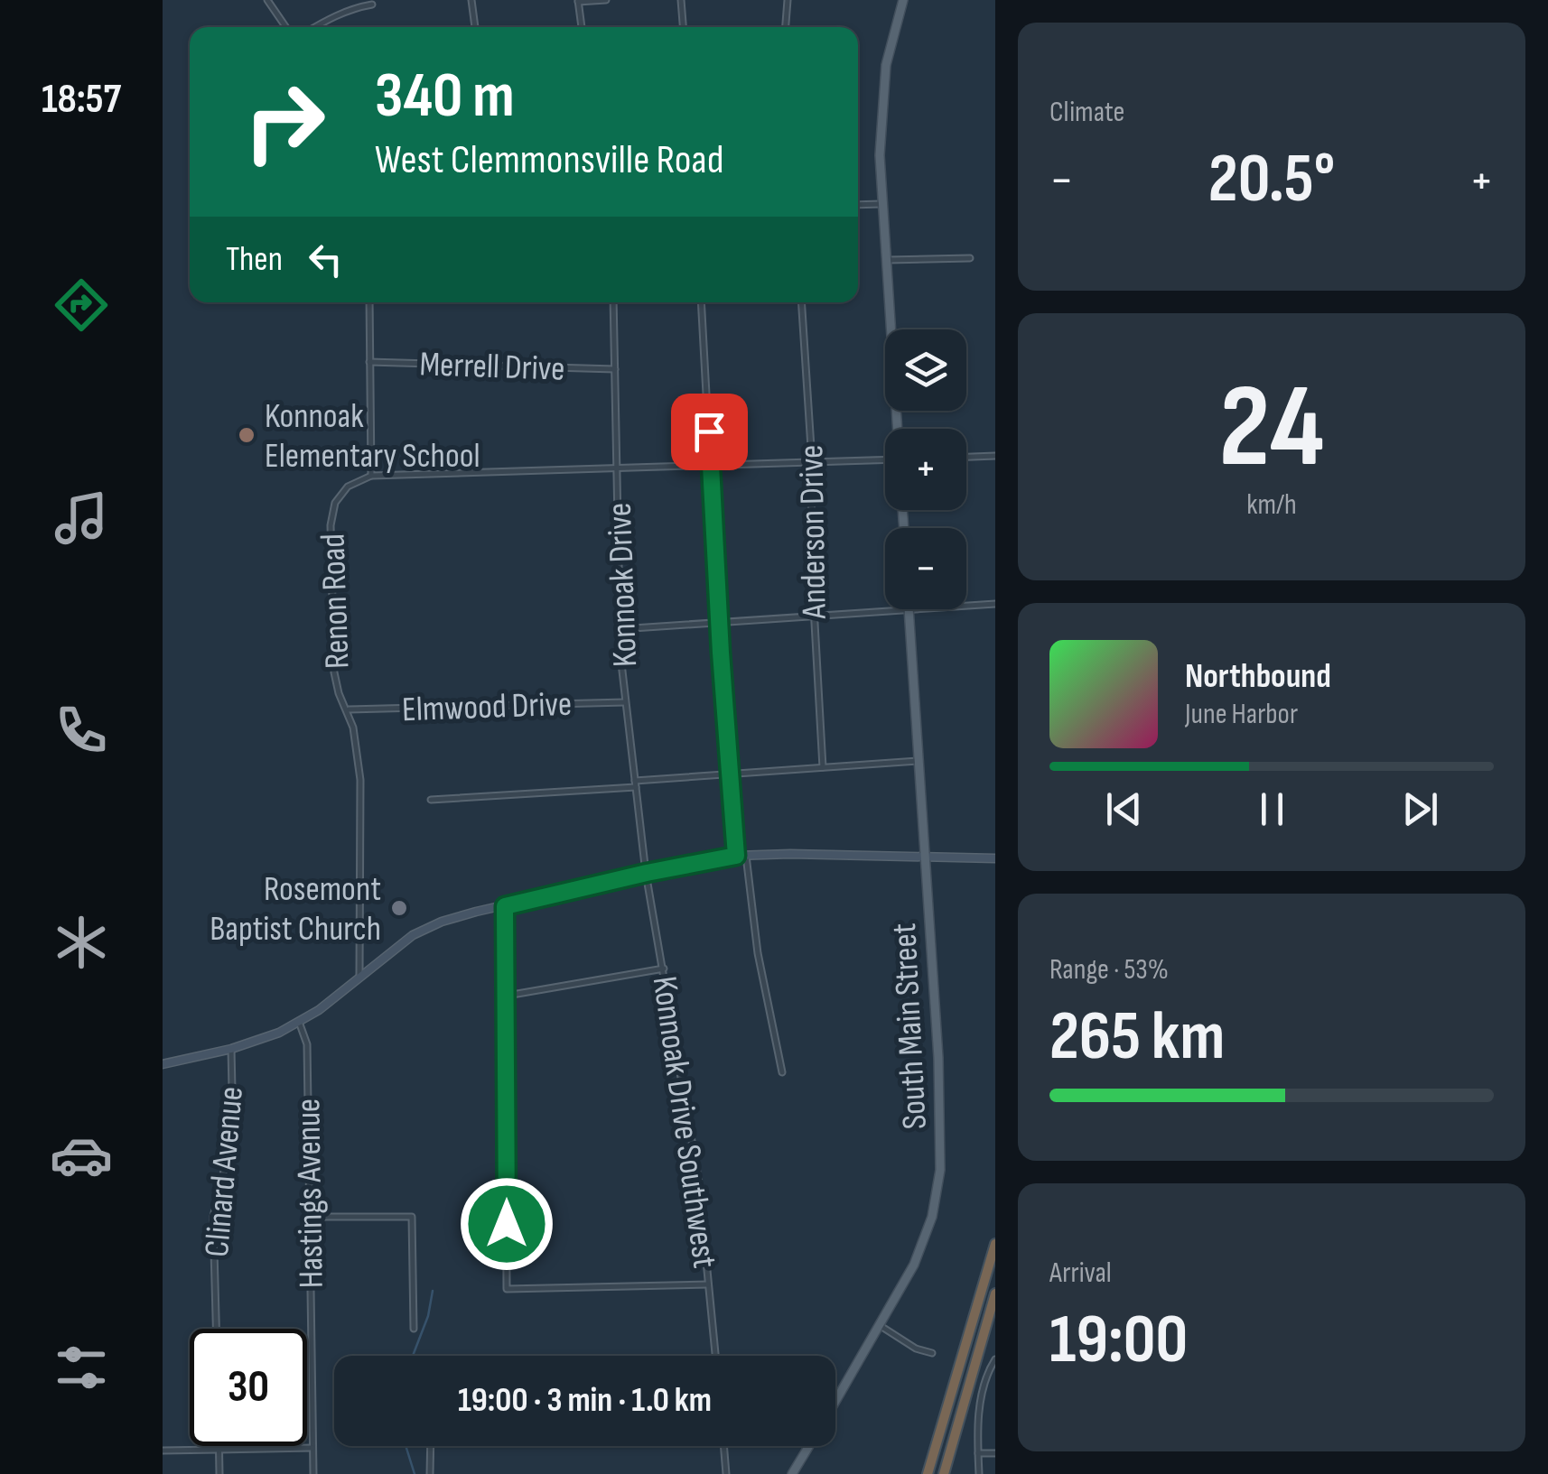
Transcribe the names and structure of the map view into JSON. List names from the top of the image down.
{
  "streets": {
    "main road": ["South Main Street"],
    "street": [
      "Merrell Drive",
      "Anderson Drive",
      "Konnoak Drive",
      "Renon Road",
      "Elmwood Drive",
      "Konnoak Drive Southwest",
      "Clinard Avenue",
      "Hastings Avenue"
    ]
  },
  "crossings": [
    ["Merrell Drive", "Konnoak Drive"],
    ["Konnoak Drive", "Elmwood Drive"],
    ["Konnoak Drive", "Konnoak Drive Southwest"],
    ["Renon Road", "Elmwood Drive"]
  ],
  "places": ["Konnoak Elementary School", "Rosemont Baptist Church"],
  "page": {
    "tabs": "18:57",
    "tile": [
      "Climate",
      ["24", "km/h"],
      ["Range · 53%", "265 km"],
      ["Arrival", "19:00"]
    ],
    "turn": ["340 m", "West Clemmonsville Road"],
    "heat": ["−", "20.5°", "+"],
    "then": "Then",
    "map_buttons": ["+", "−"],
    "song": ["Northbound", "June Harbor"],
    "limit": "30",
    "trip": "19:00 · 3 min · 1.0 km"
  }
}
